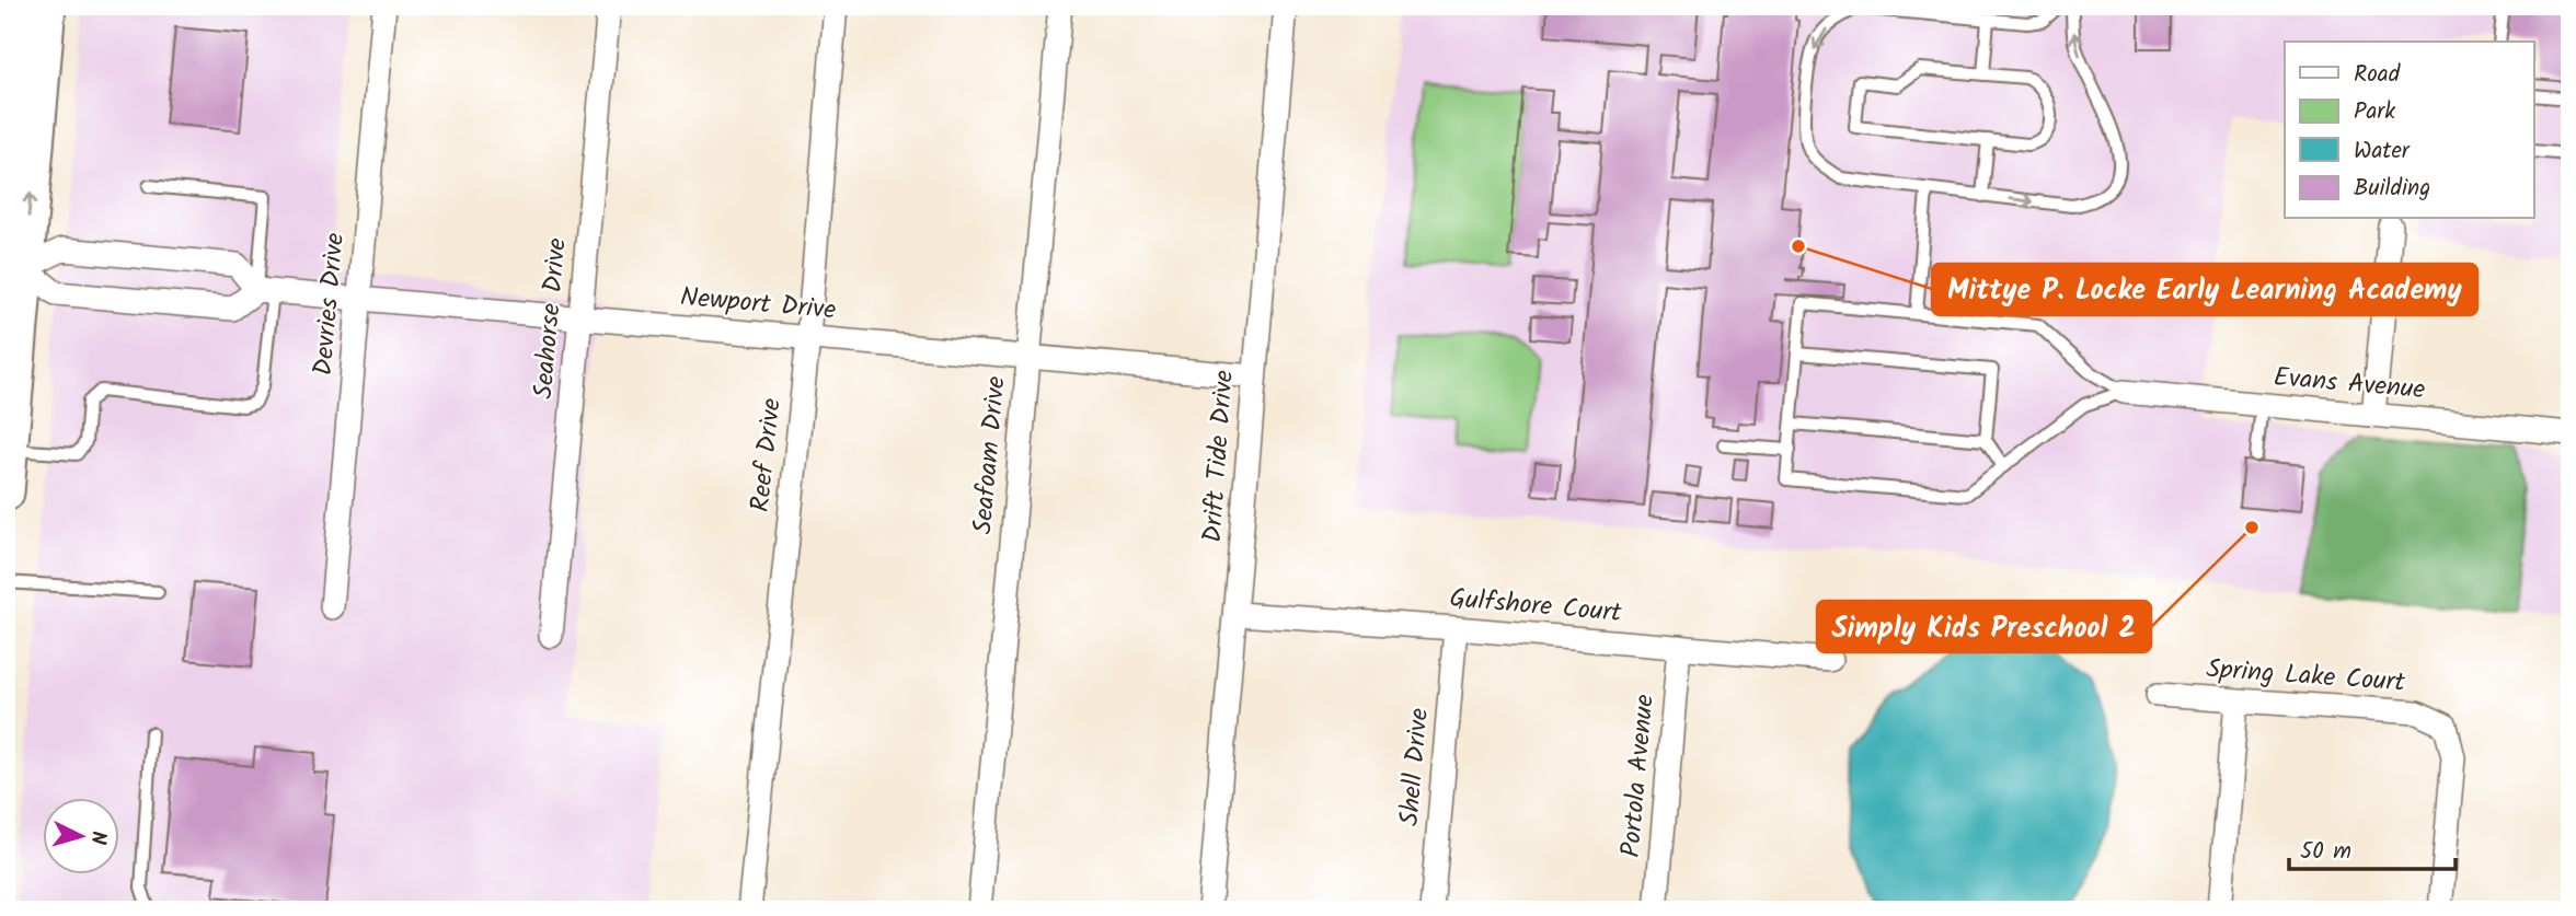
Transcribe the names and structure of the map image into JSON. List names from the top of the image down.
{
  "streets": {
    "street": [
      "Devries Drive",
      "Newport Drive",
      "Seahorse Drive",
      "Evans Avenue",
      "Reef Drive",
      "Seafoam Drive",
      "Drift Tide Drive",
      "Gulfshore Court",
      "Spring Lake Court",
      "Shell Drive",
      "Portola Avenue"
    ]
  },
  "crossings": [
    ["Devries Drive", "Newport Drive"],
    ["Newport Drive", "Seahorse Drive"],
    ["Newport Drive", "Reef Drive"],
    ["Newport Drive", "Seafoam Drive"],
    ["Newport Drive", "Drift Tide Drive"],
    ["Drift Tide Drive", "Gulfshore Court"],
    ["Gulfshore Court", "Shell Drive"],
    ["Gulfshore Court", "Portola Avenue"]
  ],
  "places": ["Mittye P. Locke Early Learning Academy", "Simply Kids Preschool 2"],
  "legend": [
    "Road",
    "Park",
    "Water",
    "Building"
  ],
  "scale_bar": "50 m",
  "north": "right"
}
